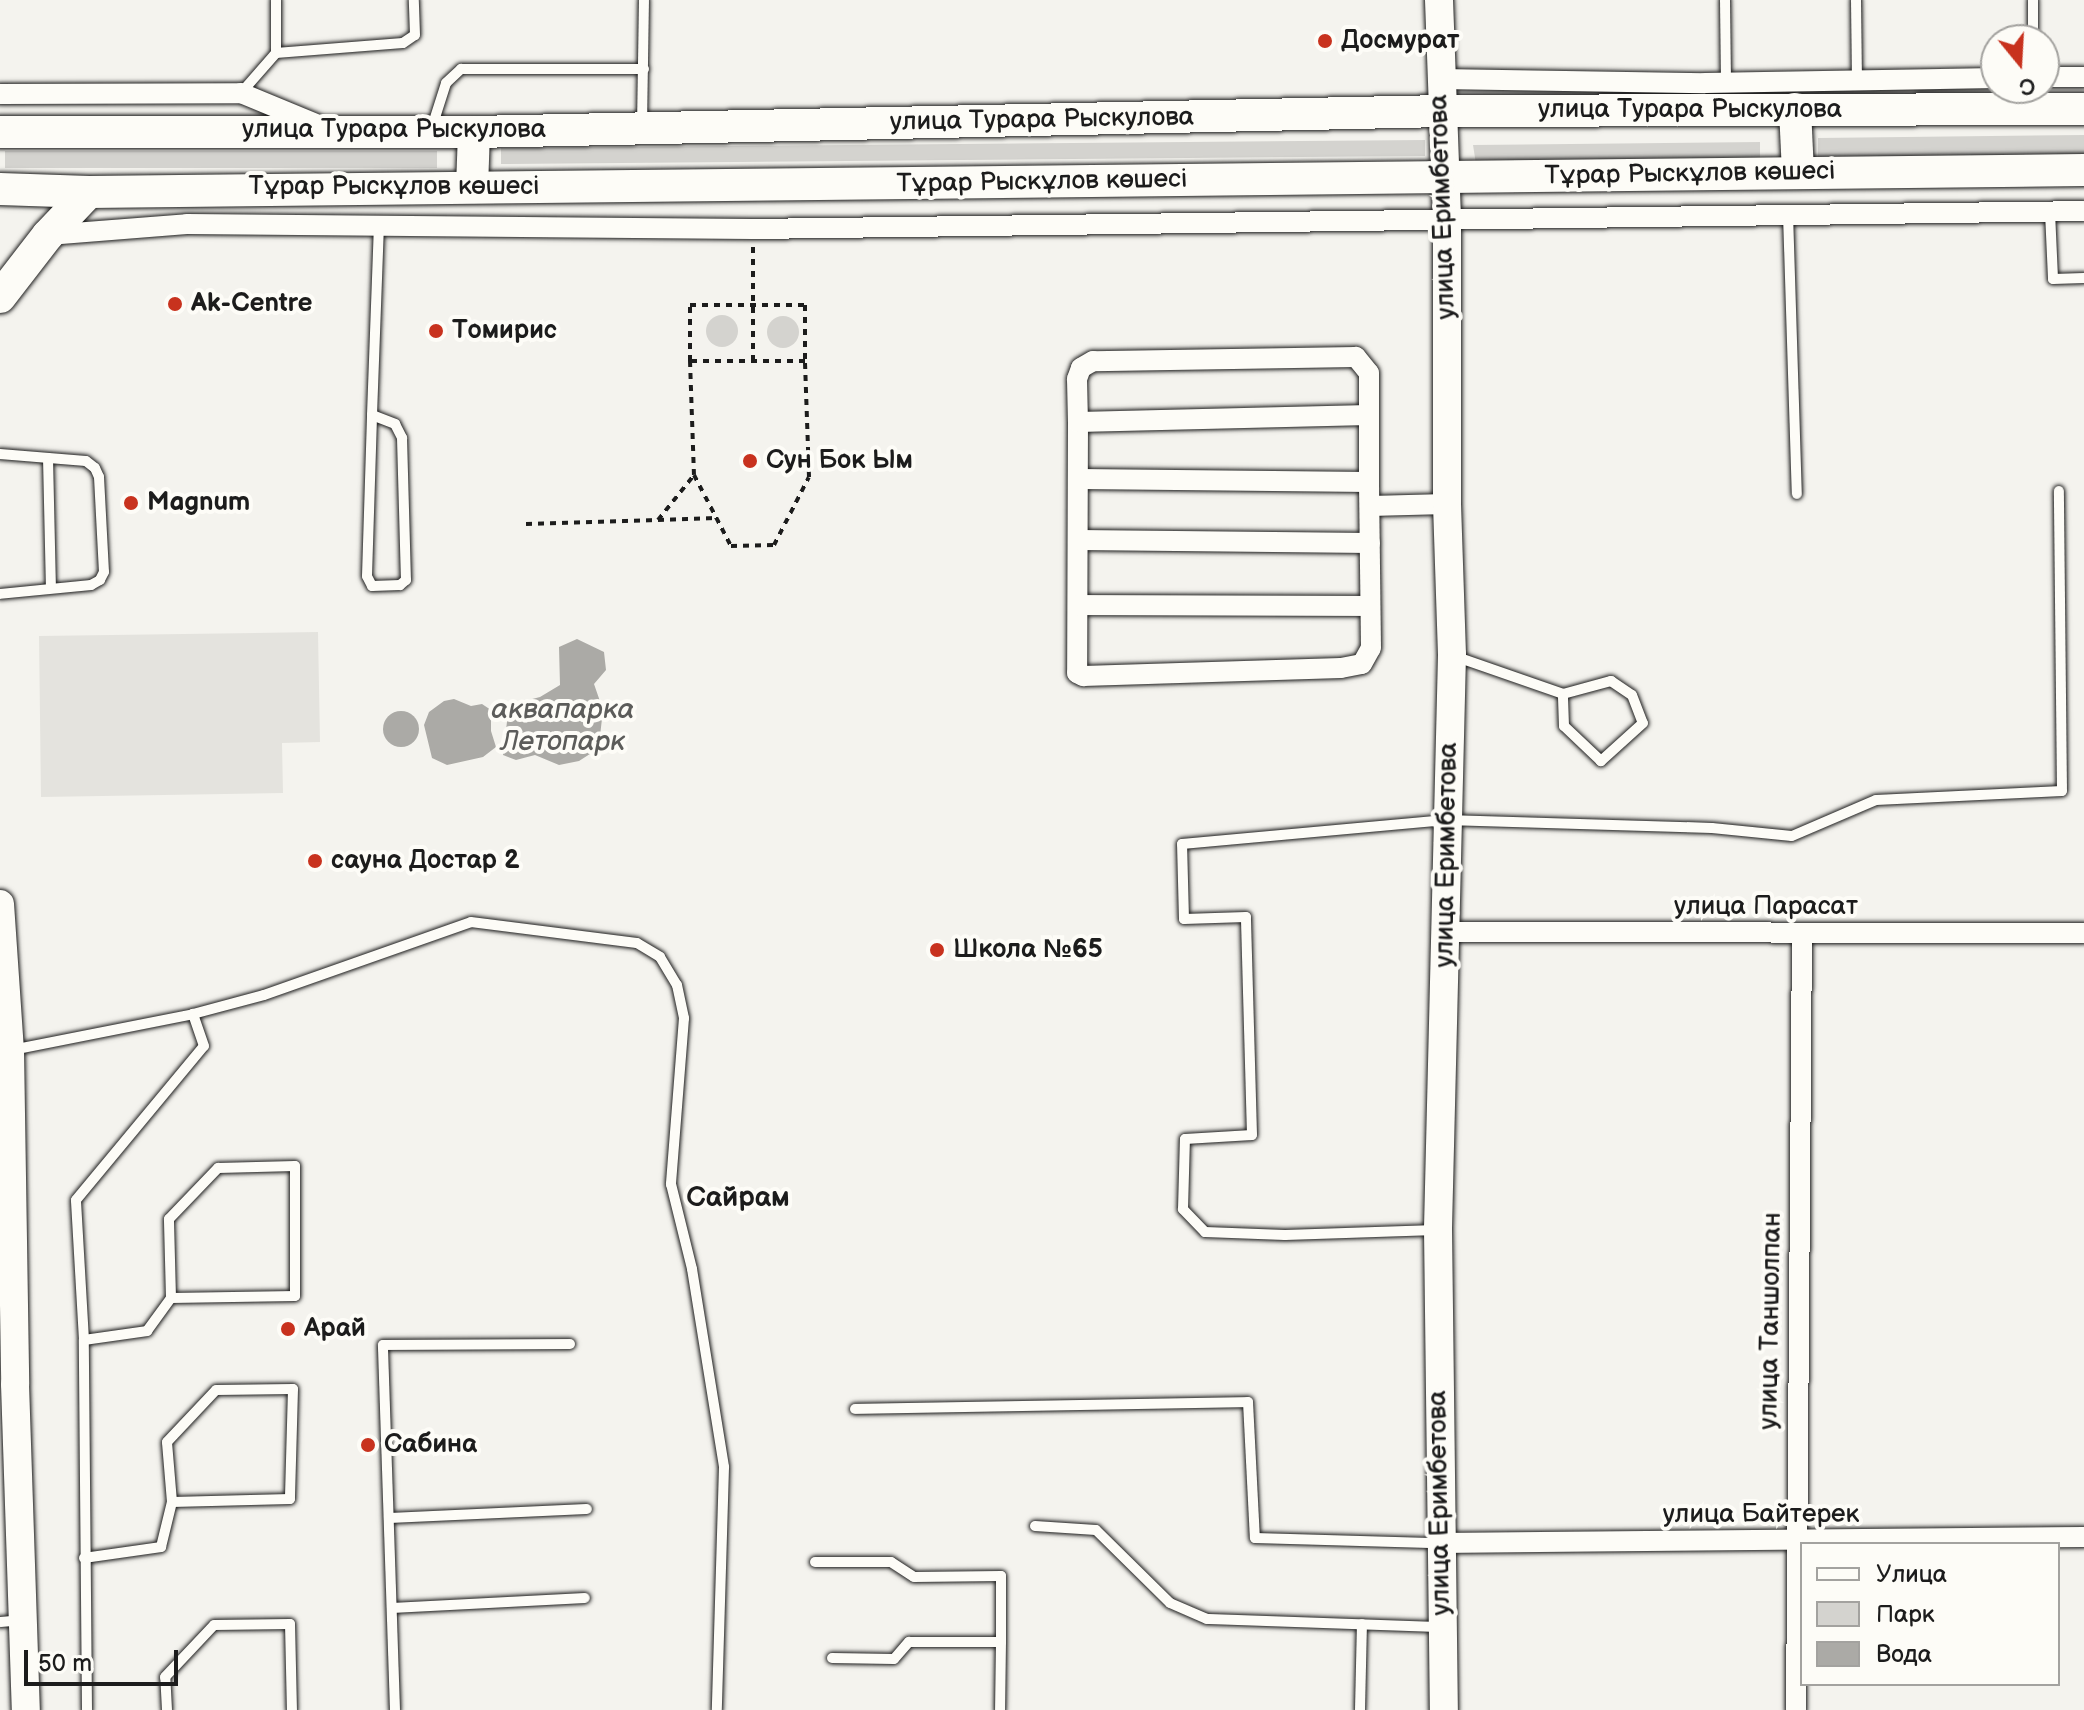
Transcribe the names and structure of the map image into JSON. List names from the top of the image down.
{
  "streets": {
    "main road": ["улица Турара Рыскулова", "Тұрар Рыскұлов көшесі", "улица Еримбетова"],
    "street": ["улица Парасат", "улица Таншолпан", "улица Байтерек"]
  },
  "crossings": [
    ["улица Турара Рыскулова", "улица Еримбетова"],
    ["Тұрар Рыскұлов көшесі", "улица Еримбетова"],
    ["улица Еримбетова", "улица Парасат"],
    ["улица Еримбетова", "улица Байтерек"],
    ["улица Парасат", "улица Таншолпан"],
    ["улица Таншолпан", "улица Байтерек"]
  ],
  "districts": ["Сайрам"],
  "water": ["аквапарка Летопарк"],
  "places": [
    "Досмурат",
    "Ak-Centre",
    "Томирис",
    "Сун Бок Ым",
    "Magnum",
    "сауна Достар 2",
    "Школа №65",
    "Арай",
    "Сабина"
  ],
  "legend": ["Улица", "Парк", "Вода"],
  "scale_bar": "50 m",
  "north": "bottom"
}
